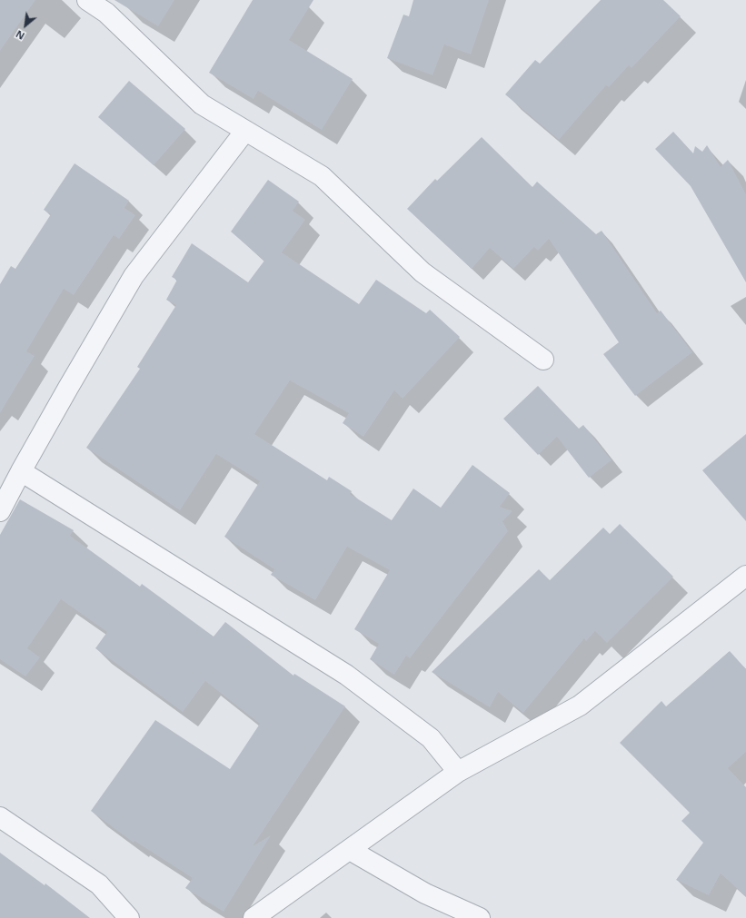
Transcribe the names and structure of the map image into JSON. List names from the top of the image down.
{
  "north": "bottom left"
}
